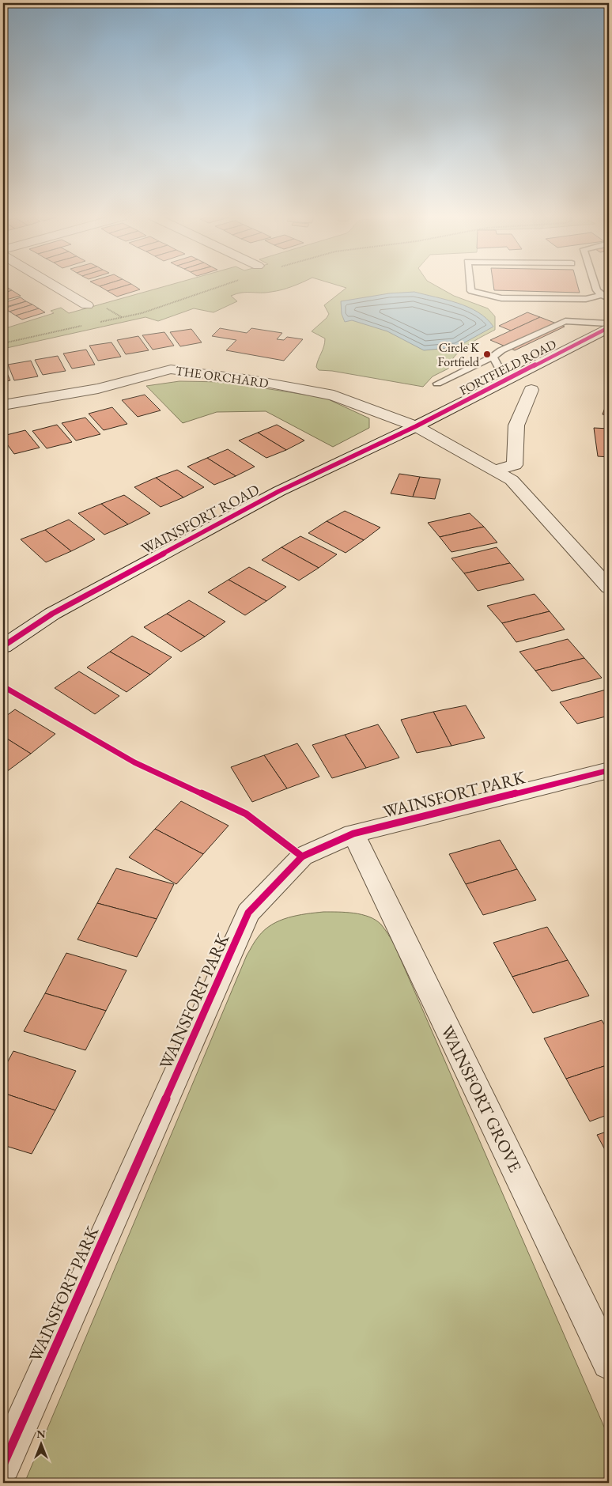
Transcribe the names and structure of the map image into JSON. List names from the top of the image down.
{
  "streets": {
    "street": [
      "FORTFIELD ROAD",
      "THE ORCHARD",
      "WAINSFORT ROAD",
      "WAINSFORT PARK",
      "WAINSFORT GROVE"
    ]
  },
  "crossings": [
    ["FORTFIELD ROAD", "THE ORCHARD"],
    ["FORTFIELD ROAD", "WAINSFORT ROAD"],
    ["THE ORCHARD", "WAINSFORT ROAD"],
    ["WAINSFORT PARK", "WAINSFORT GROVE"]
  ],
  "places": ["Circle K Fortfield"],
  "north": "top"
}
